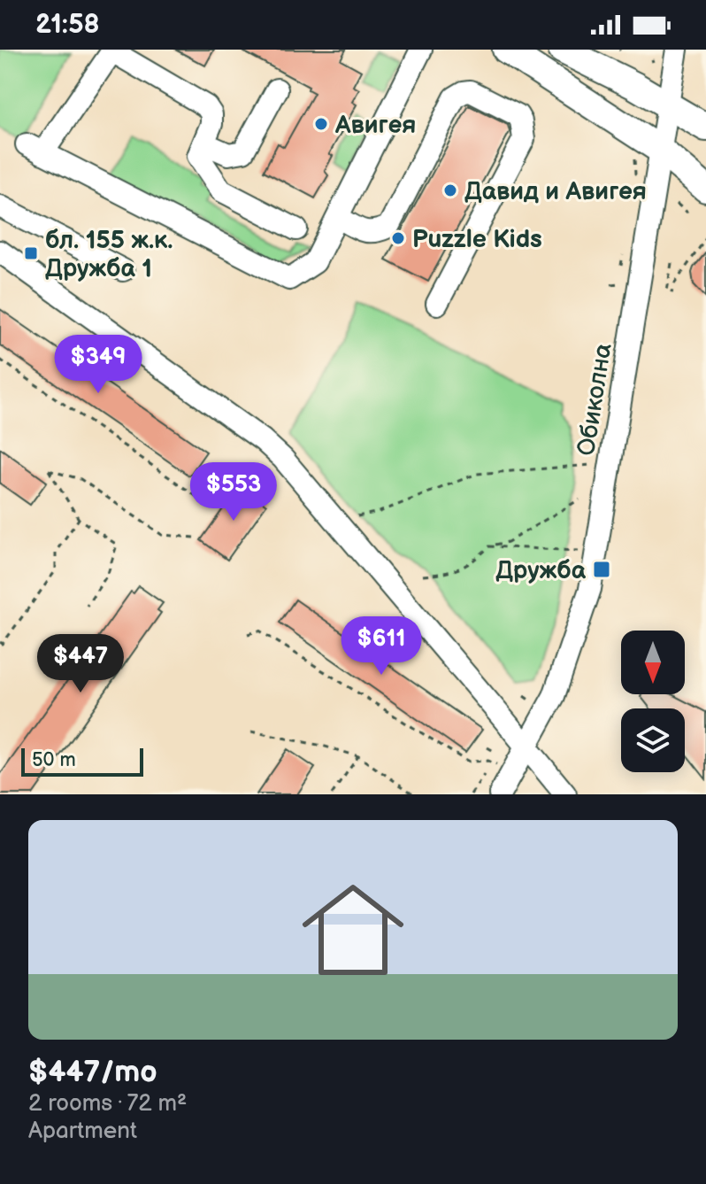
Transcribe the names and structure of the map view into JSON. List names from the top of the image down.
{
  "streets": {
    "street": ["Обиколна"]
  },
  "places": {
    "other": ["Авигея", "Давид и Авигея", "Puzzle Kids"],
    "transit": ["бл. 155 ж.к. Дружба 1", "Дружба"]
  },
  "scale_bar": "50 m",
  "north": "bottom",
  "page": {
    "status": "21:58",
    "price": [
      "$349",
      "$553",
      "$611",
      "$447"
    ],
    "scale": "50 m",
    "list": [
      {
        "name": "$447/mo",
        "note": "2 rooms · 72 m² · Apartment"
      }
    ]
  }
}
